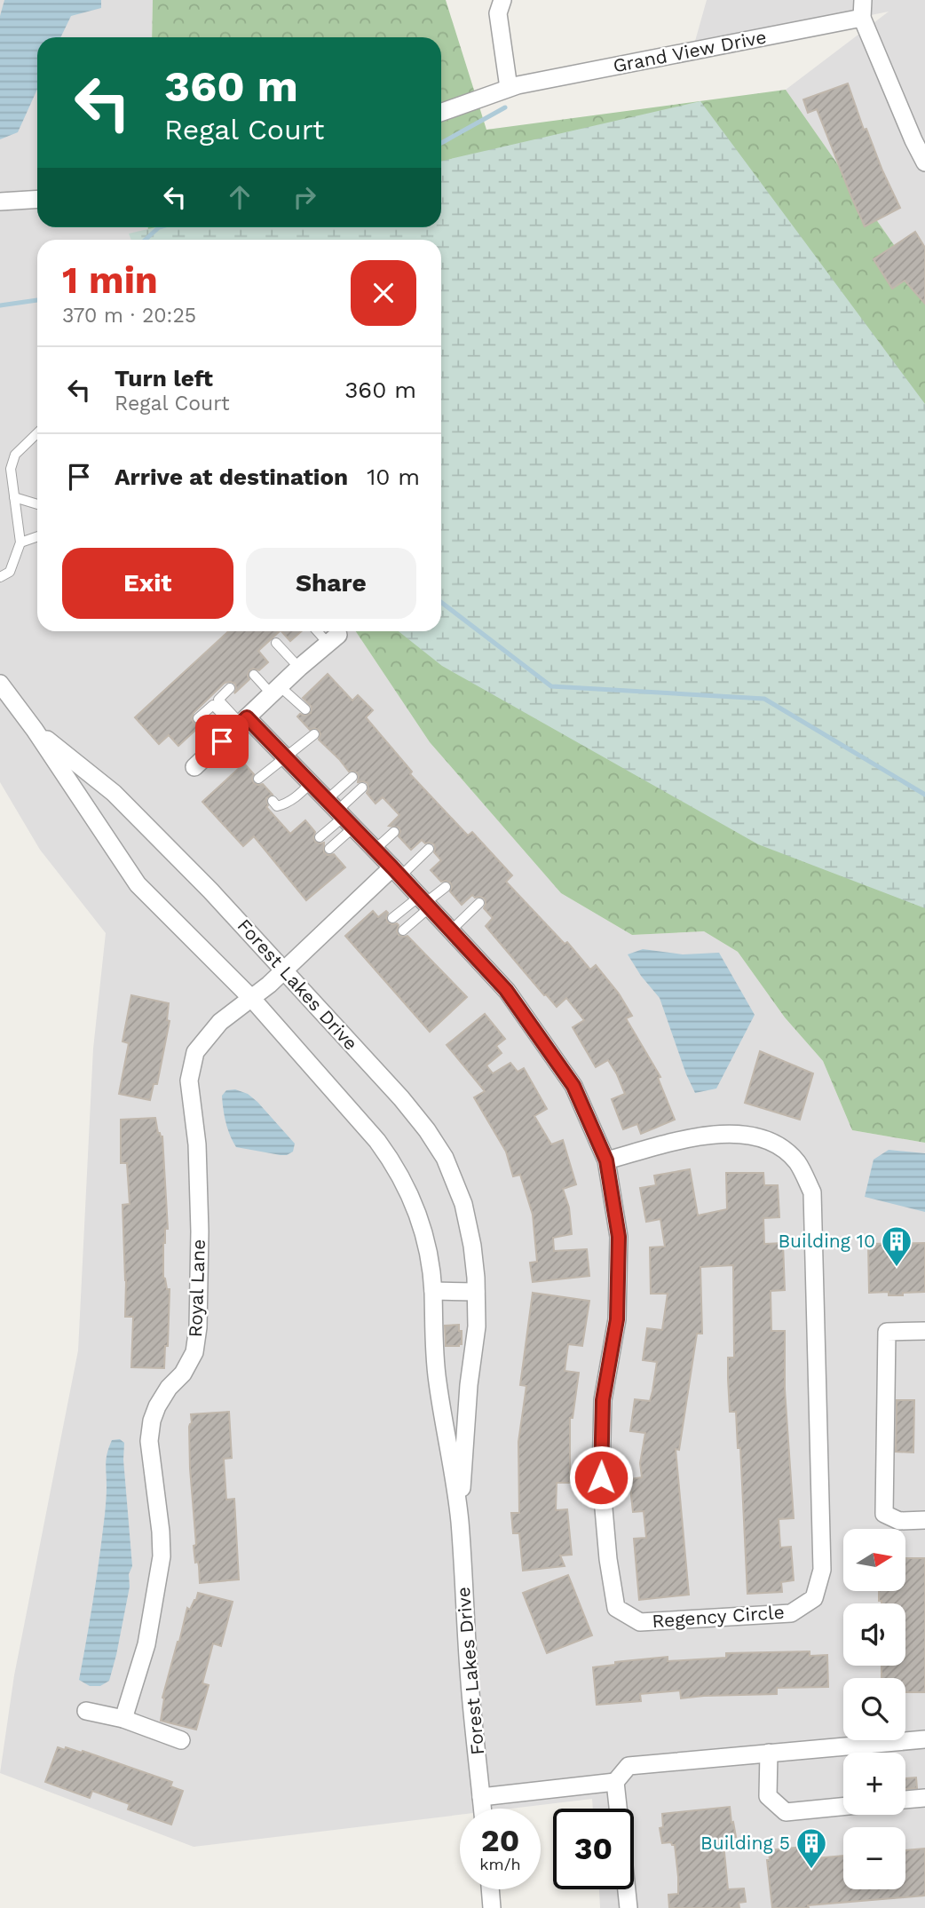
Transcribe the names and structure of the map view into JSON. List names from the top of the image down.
{
  "streets": {
    "street": [
      "Grand View Drive",
      "Forest Lakes Drive",
      "Royal Lane",
      "Regency Circle"
    ]
  },
  "crossings": [
    ["Forest Lakes Drive", "Royal Lane"],
    ["Royal Lane", "Regency Circle"]
  ],
  "places": {
    "building": ["Building 10", "Building 5"]
  },
  "north": "right",
  "page": {
    "turn": ["360 m", "Regal Court"],
    "heading": ["1 min", "370 m · 20:25"],
    "list": [
      {
        "name": "Turn left",
        "note": "Regal Court",
        "value": "360 m"
      },
      {
        "name": "Arrive at destination",
        "value": "10 m"
      }
    ],
    "buttons": ["Exit", "Share"],
    "map_buttons": ["+", "−"],
    "speed": "20 km/h",
    "limit": "30"
  }
}
